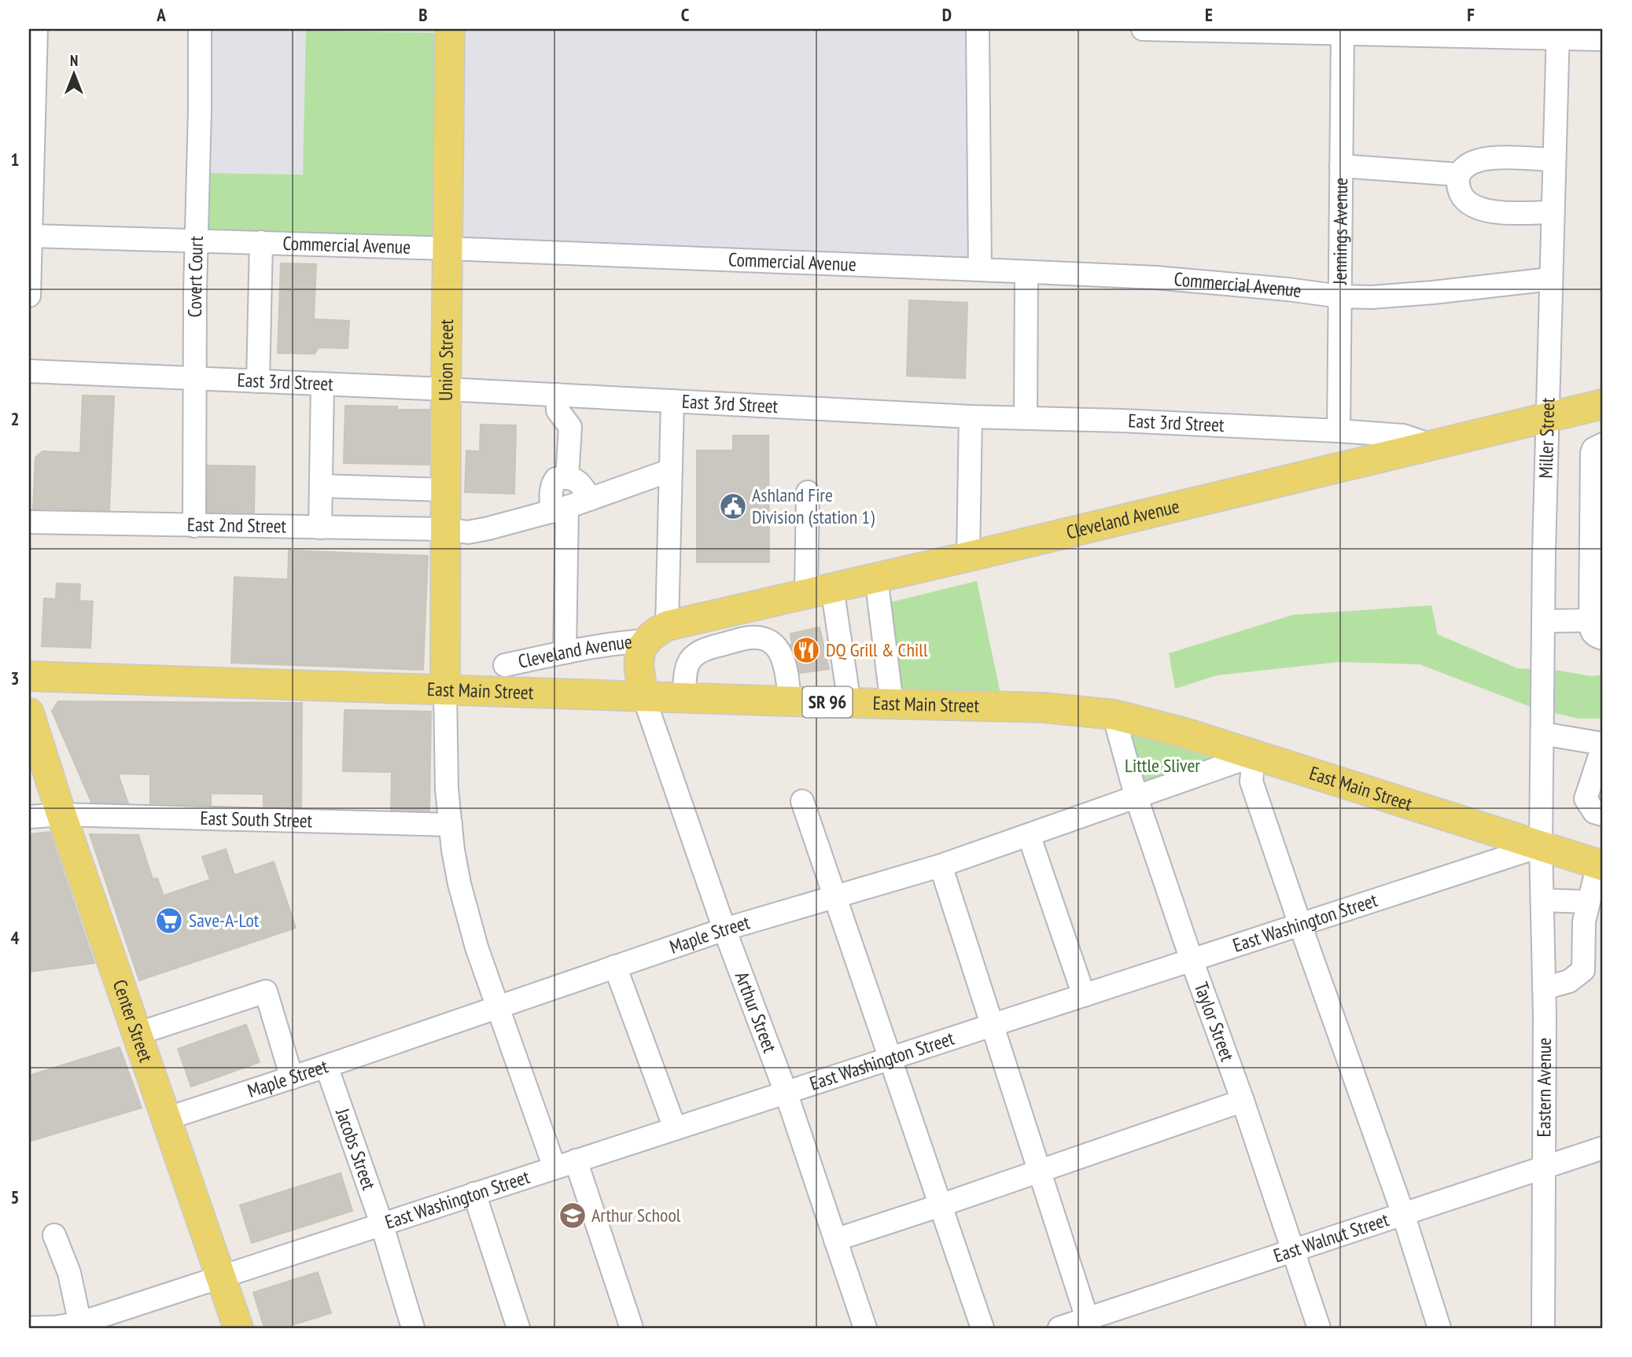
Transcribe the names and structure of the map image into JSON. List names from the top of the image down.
{
  "streets": {
    "main road": [
      "Union Street",
      "Cleveland Avenue",
      "East Main Street",
      "SR 96",
      "Center Street"
    ],
    "street": [
      "Jennings Avenue",
      "Commercial Avenue",
      "Covert Court",
      "East 3rd Street",
      "Miller Street",
      "East 2nd Street",
      "East South Street",
      "East Washington Street",
      "Maple Street",
      "Arthur Street",
      "Taylor Street",
      "Eastern Avenue",
      "Jacobs Street",
      "East Walnut Street"
    ]
  },
  "crossings": [
    ["Jennings Avenue", "Commercial Avenue"],
    ["Jennings Avenue", "East 3rd Street"],
    ["Commercial Avenue", "Covert Court"],
    ["Commercial Avenue", "Union Street"],
    ["Commercial Avenue", "Miller Street"],
    ["Covert Court", "East 3rd Street"],
    ["Covert Court", "East 2nd Street"],
    ["Union Street", "East 3rd Street"],
    ["Union Street", "East 2nd Street"],
    ["Union Street", "East Main Street"],
    ["East 3rd Street", "Cleveland Avenue"],
    ["Miller Street", "Cleveland Avenue"],
    ["Miller Street", "East Main Street"],
    ["Miller Street", "East Washington Street"],
    ["Miller Street", "Eastern Avenue"],
    ["Cleveland Avenue", "East Main Street"],
    ["Cleveland Avenue", "Arthur Street"],
    ["East Main Street", "East Washington Street"],
    ["East Main Street", "Maple Street"],
    ["East Main Street", "Arthur Street"],
    ["East Main Street", "Taylor Street"],
    ["East Main Street", "Eastern Avenue"],
    ["East South Street", "Center Street"],
    ["East Washington Street", "Arthur Street"],
    ["East Washington Street", "Center Street"],
    ["East Washington Street", "Taylor Street"],
    ["East Washington Street", "Eastern Avenue"],
    ["East Washington Street", "Jacobs Street"],
    ["Maple Street", "Arthur Street"],
    ["Maple Street", "Center Street"],
    ["Maple Street", "Taylor Street"],
    ["Maple Street", "Jacobs Street"],
    ["Taylor Street", "East Walnut Street"],
    ["Eastern Avenue", "East Walnut Street"]
  ],
  "parks": ["Little Sliver"],
  "places": {
    "public building": ["Ashland Fire Division (station 1)"],
    "restaurant": ["DQ Grill & Chill"],
    "supermarket": ["Save-A-Lot"],
    "school or university": ["Arthur School"]
  },
  "north": "top",
  "grid": {
    "columns": [
      "A",
      "B",
      "C",
      "D",
      "E",
      "F"
    ],
    "rows": [
      "1",
      "2",
      "3",
      "4",
      "5"
    ]
  }
}
